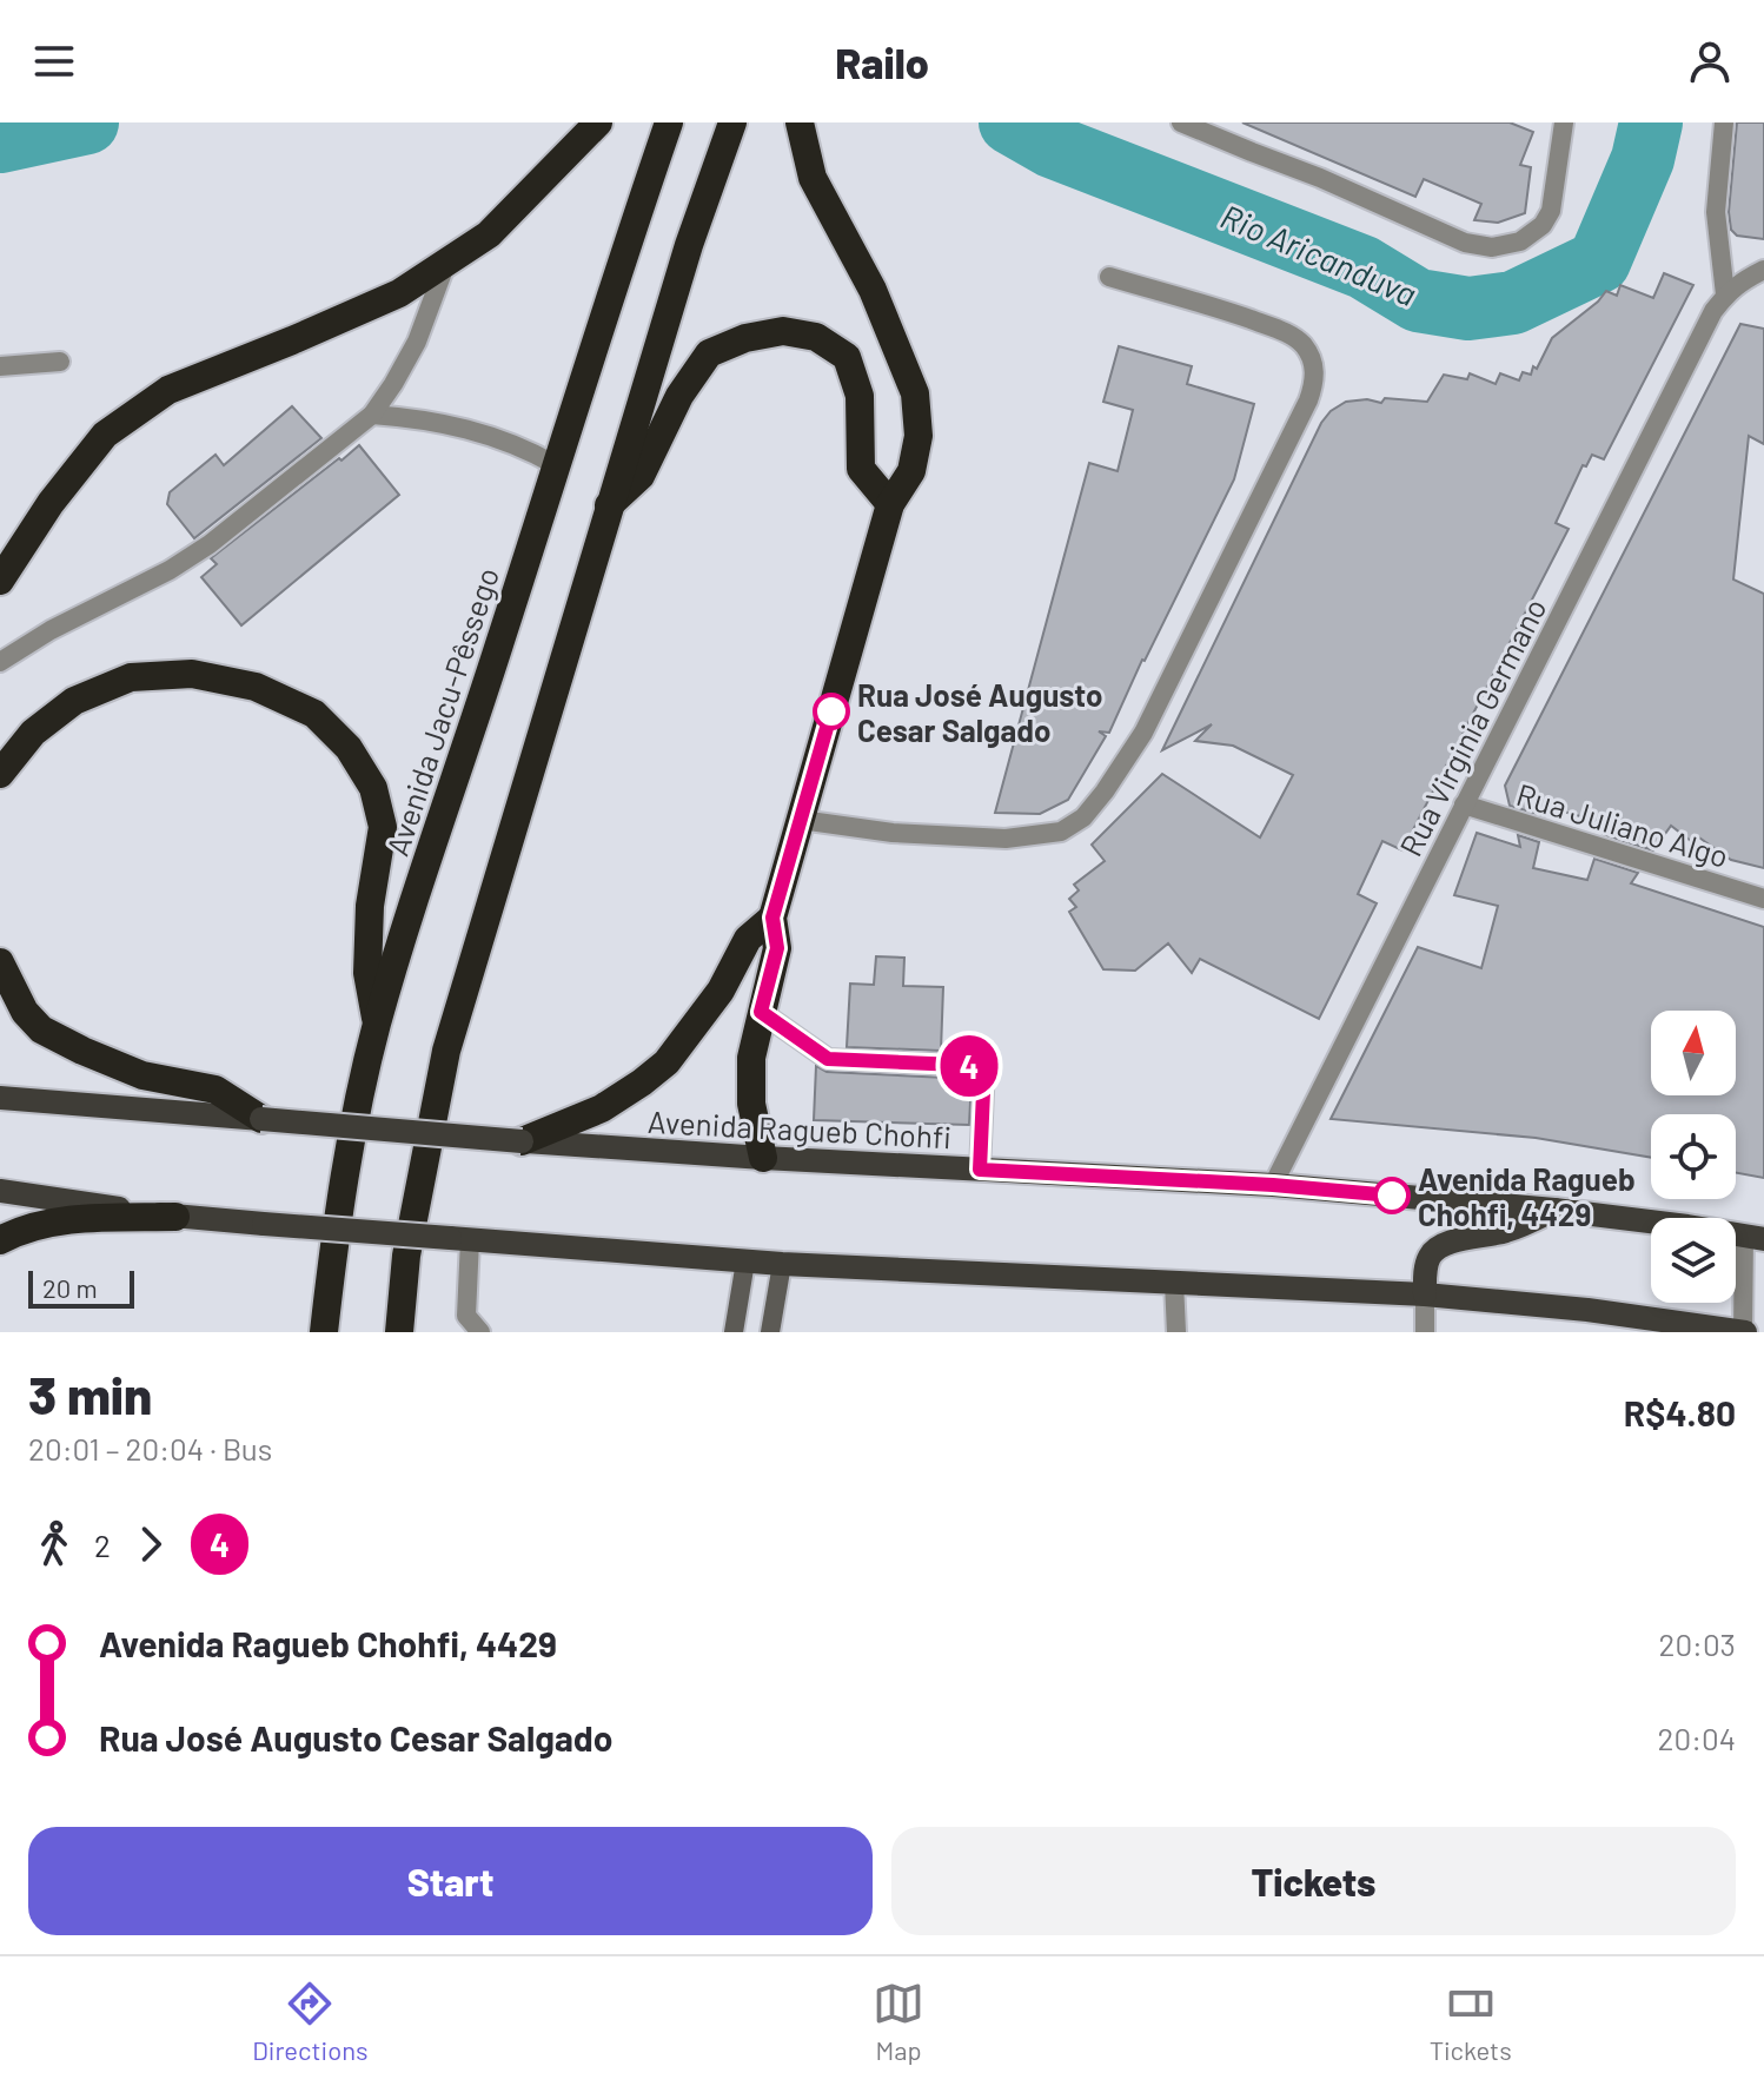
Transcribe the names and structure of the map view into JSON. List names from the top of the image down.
{
  "streets": {
    "highway": ["Avenida Jacu-Pêssego"],
    "main road": ["Avenida Ragueb Chohfi"],
    "street": ["Rua Virginia Germano", "Rua Juliano Algo"]
  },
  "crossings": [
    ["Rua Virginia Germano", "Rua Juliano Algo"],
    ["Rua Virginia Germano", "Avenida Ragueb Chohfi"]
  ],
  "water": ["Rio Aricanduva"],
  "places": ["Rua José Augusto Cesar Salgado", "Avenida Ragueb Chohfi, 4429"],
  "lines": ["bus line 4"],
  "scale_bar": "20 m",
  "north": "top",
  "page": {
    "header": "Railo",
    "on_map": "4",
    "scale": "20 m",
    "heading": ["3 min", "20:01 – 20:04 · Bus", "R$4.80"],
    "legs": ["2", "4"],
    "list": [
      {
        "name": "Avenida Ragueb Chohfi, 4429",
        "value": "20:03"
      },
      {
        "name": "Rua José Augusto Cesar Salgado",
        "value": "20:04"
      }
    ],
    "buttons": ["Start", "Tickets"],
    "tabs": ["Directions", "Map", "Tickets"]
  }
}
